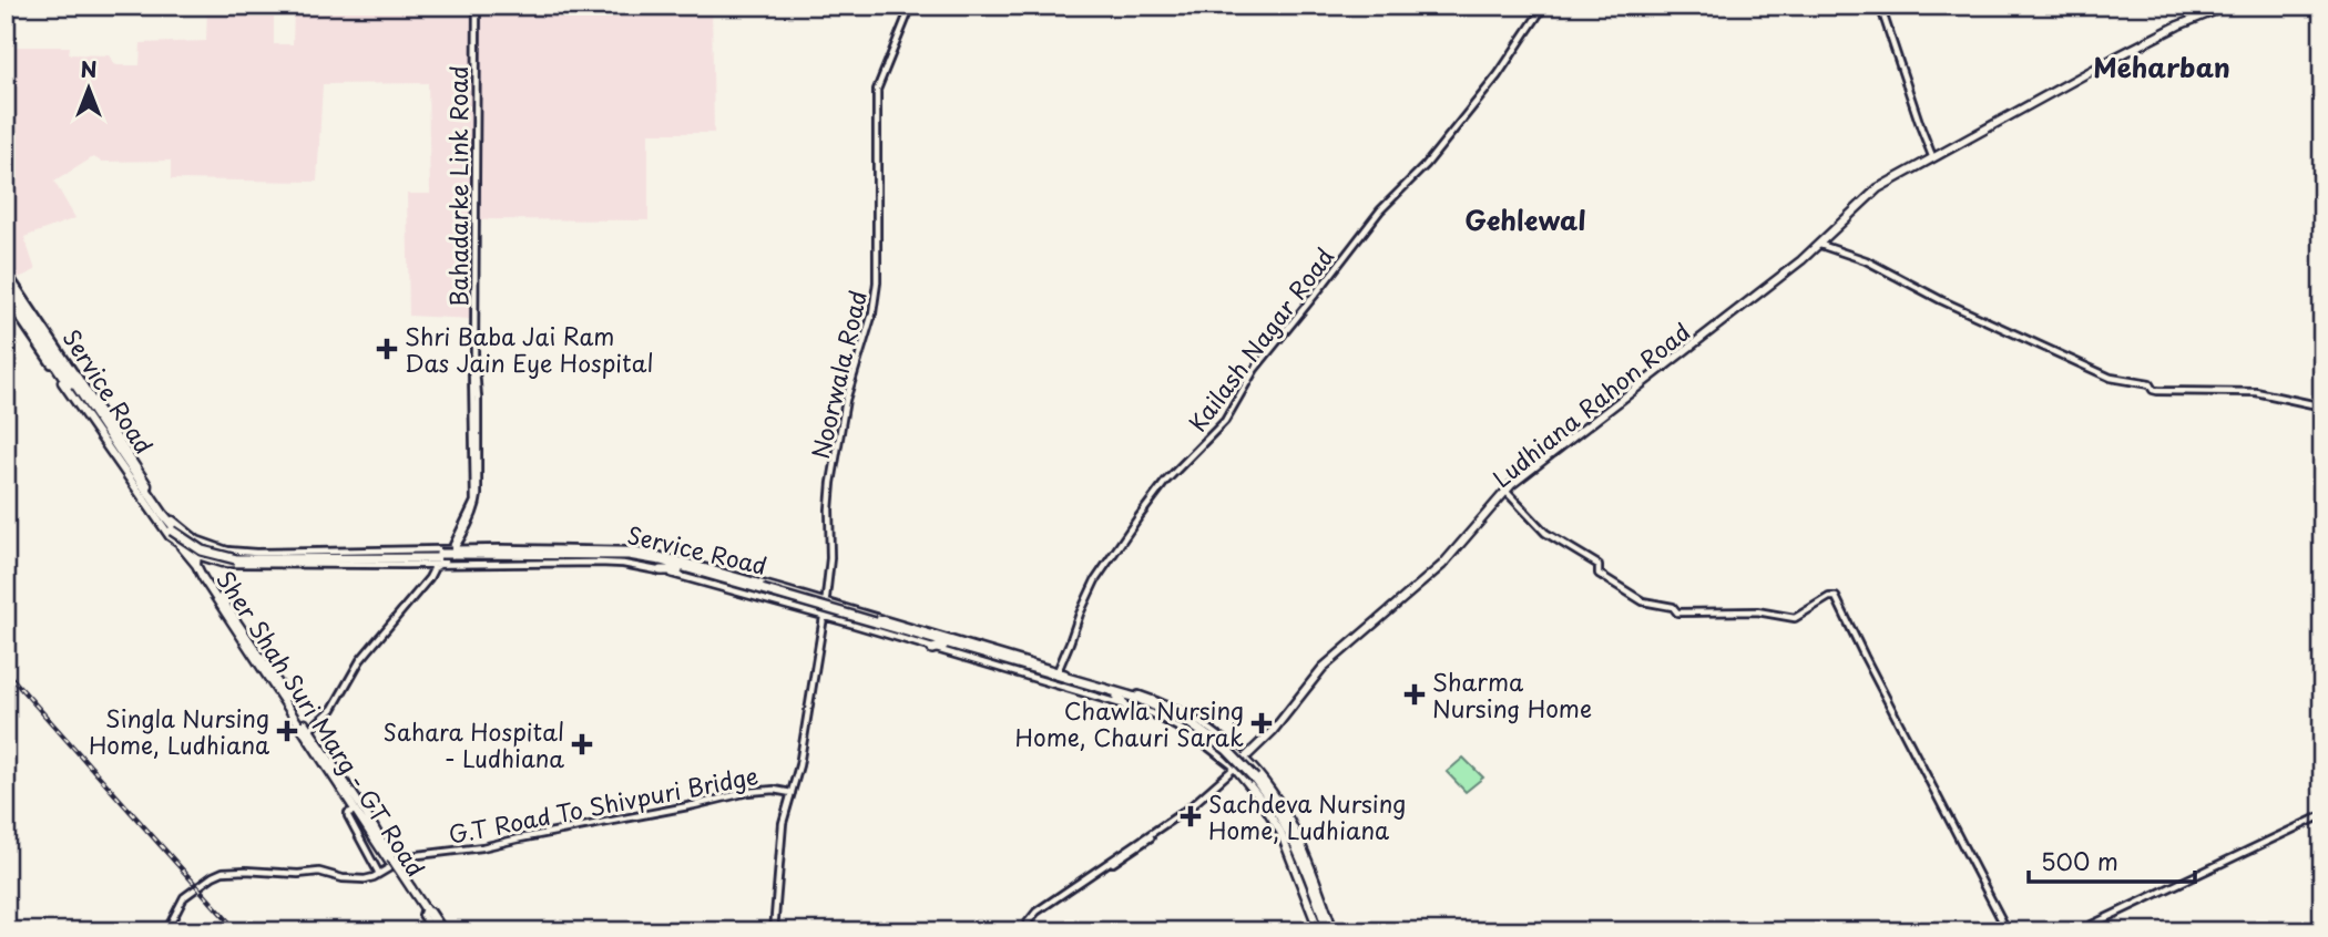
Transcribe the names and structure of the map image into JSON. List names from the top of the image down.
{
  "streets": {
    "main road": ["Service Road", "Ludhiana Rahon Road", "Sher Shah Suri Marg - GT Road"],
    "street": [
      "Bahadarke Link Road",
      "Kailash Nagar Road",
      "Noorwala Road",
      "G.T Road To Shivpuri Bridge"
    ]
  },
  "crossings": [
    ["Bahadarke Link Road", "Service Road"],
    ["Kailash Nagar Road", "Service Road"],
    ["Noorwala Road", "Service Road"],
    ["Noorwala Road", "G.T Road To Shivpuri Bridge"],
    ["Service Road", "Ludhiana Rahon Road"],
    ["Service Road", "Sher Shah Suri Marg - GT Road"]
  ],
  "districts": ["Meharban", "Gehlewal"],
  "places": {
    "health": [
      "Shri Baba Jai Ram Das Jain Eye Hospital",
      "Sharma Nursing Home",
      "Chawla Nursing Home, Chauri Sarak",
      "Singla Nursing Home, Ludhiana",
      "Sahara Hospital - Ludhiana",
      "Sachdeva Nursing Home, Ludhiana"
    ]
  },
  "scale_bar": "500 m",
  "north": "top"
}
